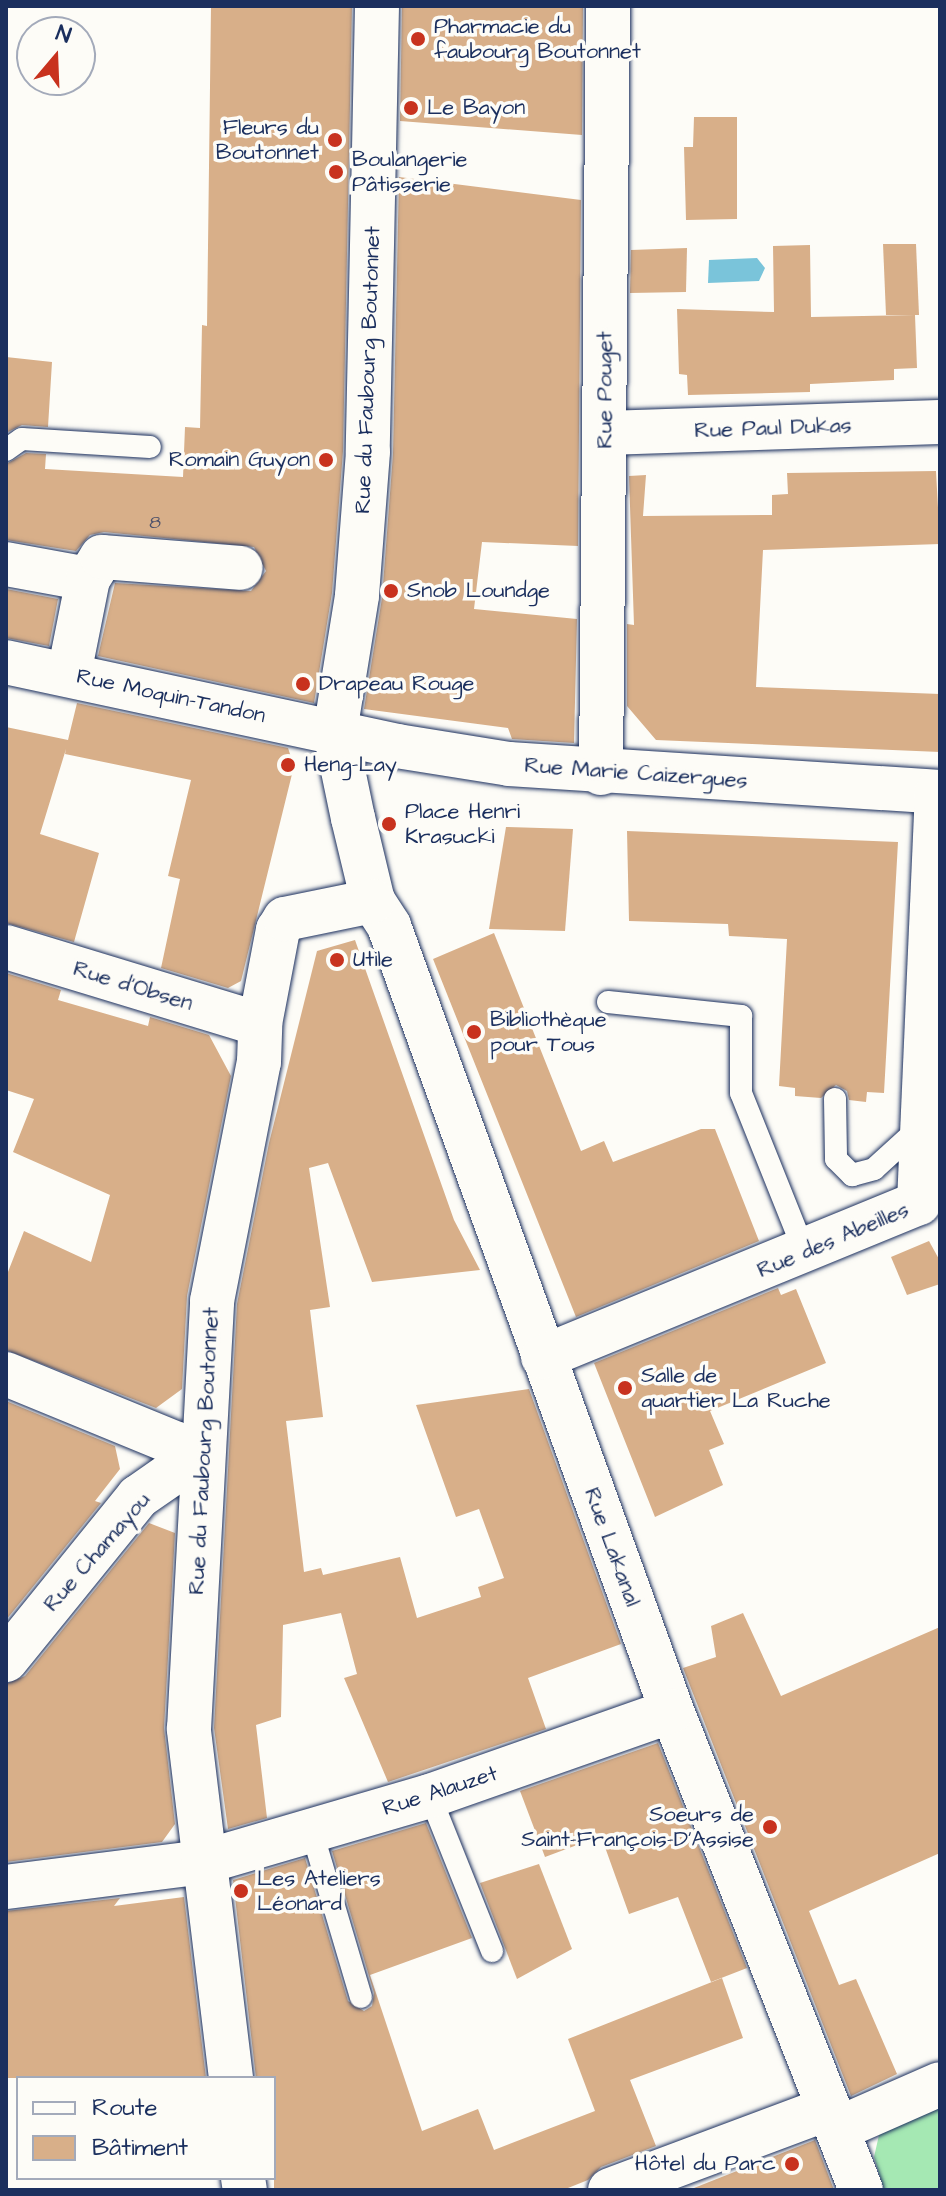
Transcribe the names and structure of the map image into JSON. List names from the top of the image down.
{
  "streets": {
    "street": [
      "Rue du Faubourg Boutonnet",
      "Rue Pouget",
      "Rue Paul Dukas",
      "Rue Moquin-Tandon",
      "Rue Marie Caizergues",
      "Rue d'Obsen",
      "Rue des Abeilles",
      "Rue Lakanal",
      "Rue Chamayou",
      "Rue Alauzet"
    ]
  },
  "crossings": [
    ["Rue du Faubourg Boutonnet", "Rue Moquin-Tandon"],
    ["Rue du Faubourg Boutonnet", "Rue Marie Caizergues"],
    ["Rue du Faubourg Boutonnet", "Rue d'Obsen"],
    ["Rue du Faubourg Boutonnet", "Rue Lakanal"],
    ["Rue du Faubourg Boutonnet", "Rue Chamayou"],
    ["Rue du Faubourg Boutonnet", "Rue Alauzet"],
    ["Rue Pouget", "Rue Paul Dukas"],
    ["Rue Pouget", "Rue Marie Caizergues"],
    ["Rue Moquin-Tandon", "Rue Marie Caizergues"],
    ["Rue Marie Caizergues", "Rue des Abeilles"],
    ["Rue des Abeilles", "Rue Lakanal"],
    ["Rue Lakanal", "Rue Alauzet"]
  ],
  "places": [
    "Pharmacie du faubourg Boutonnet",
    "Le Bayon",
    "Fleurs du Boutonnet",
    "Boulangerie Pâtisserie",
    "Romain Guyon",
    "Snob Loundge",
    "Drapeau Rouge",
    "Heng-Lay",
    "Place Henri Krasucki",
    "Utile",
    "Bibliothèque pour Tous",
    "Salle de quartier La Ruche",
    "Soeurs de Saint-François-D'Assise",
    "Les Ateliers Léonard",
    "Hôtel du Parc"
  ],
  "house_numbers": ["8"],
  "legend": ["Route", "Bâtiment"],
  "north": "top"
}
